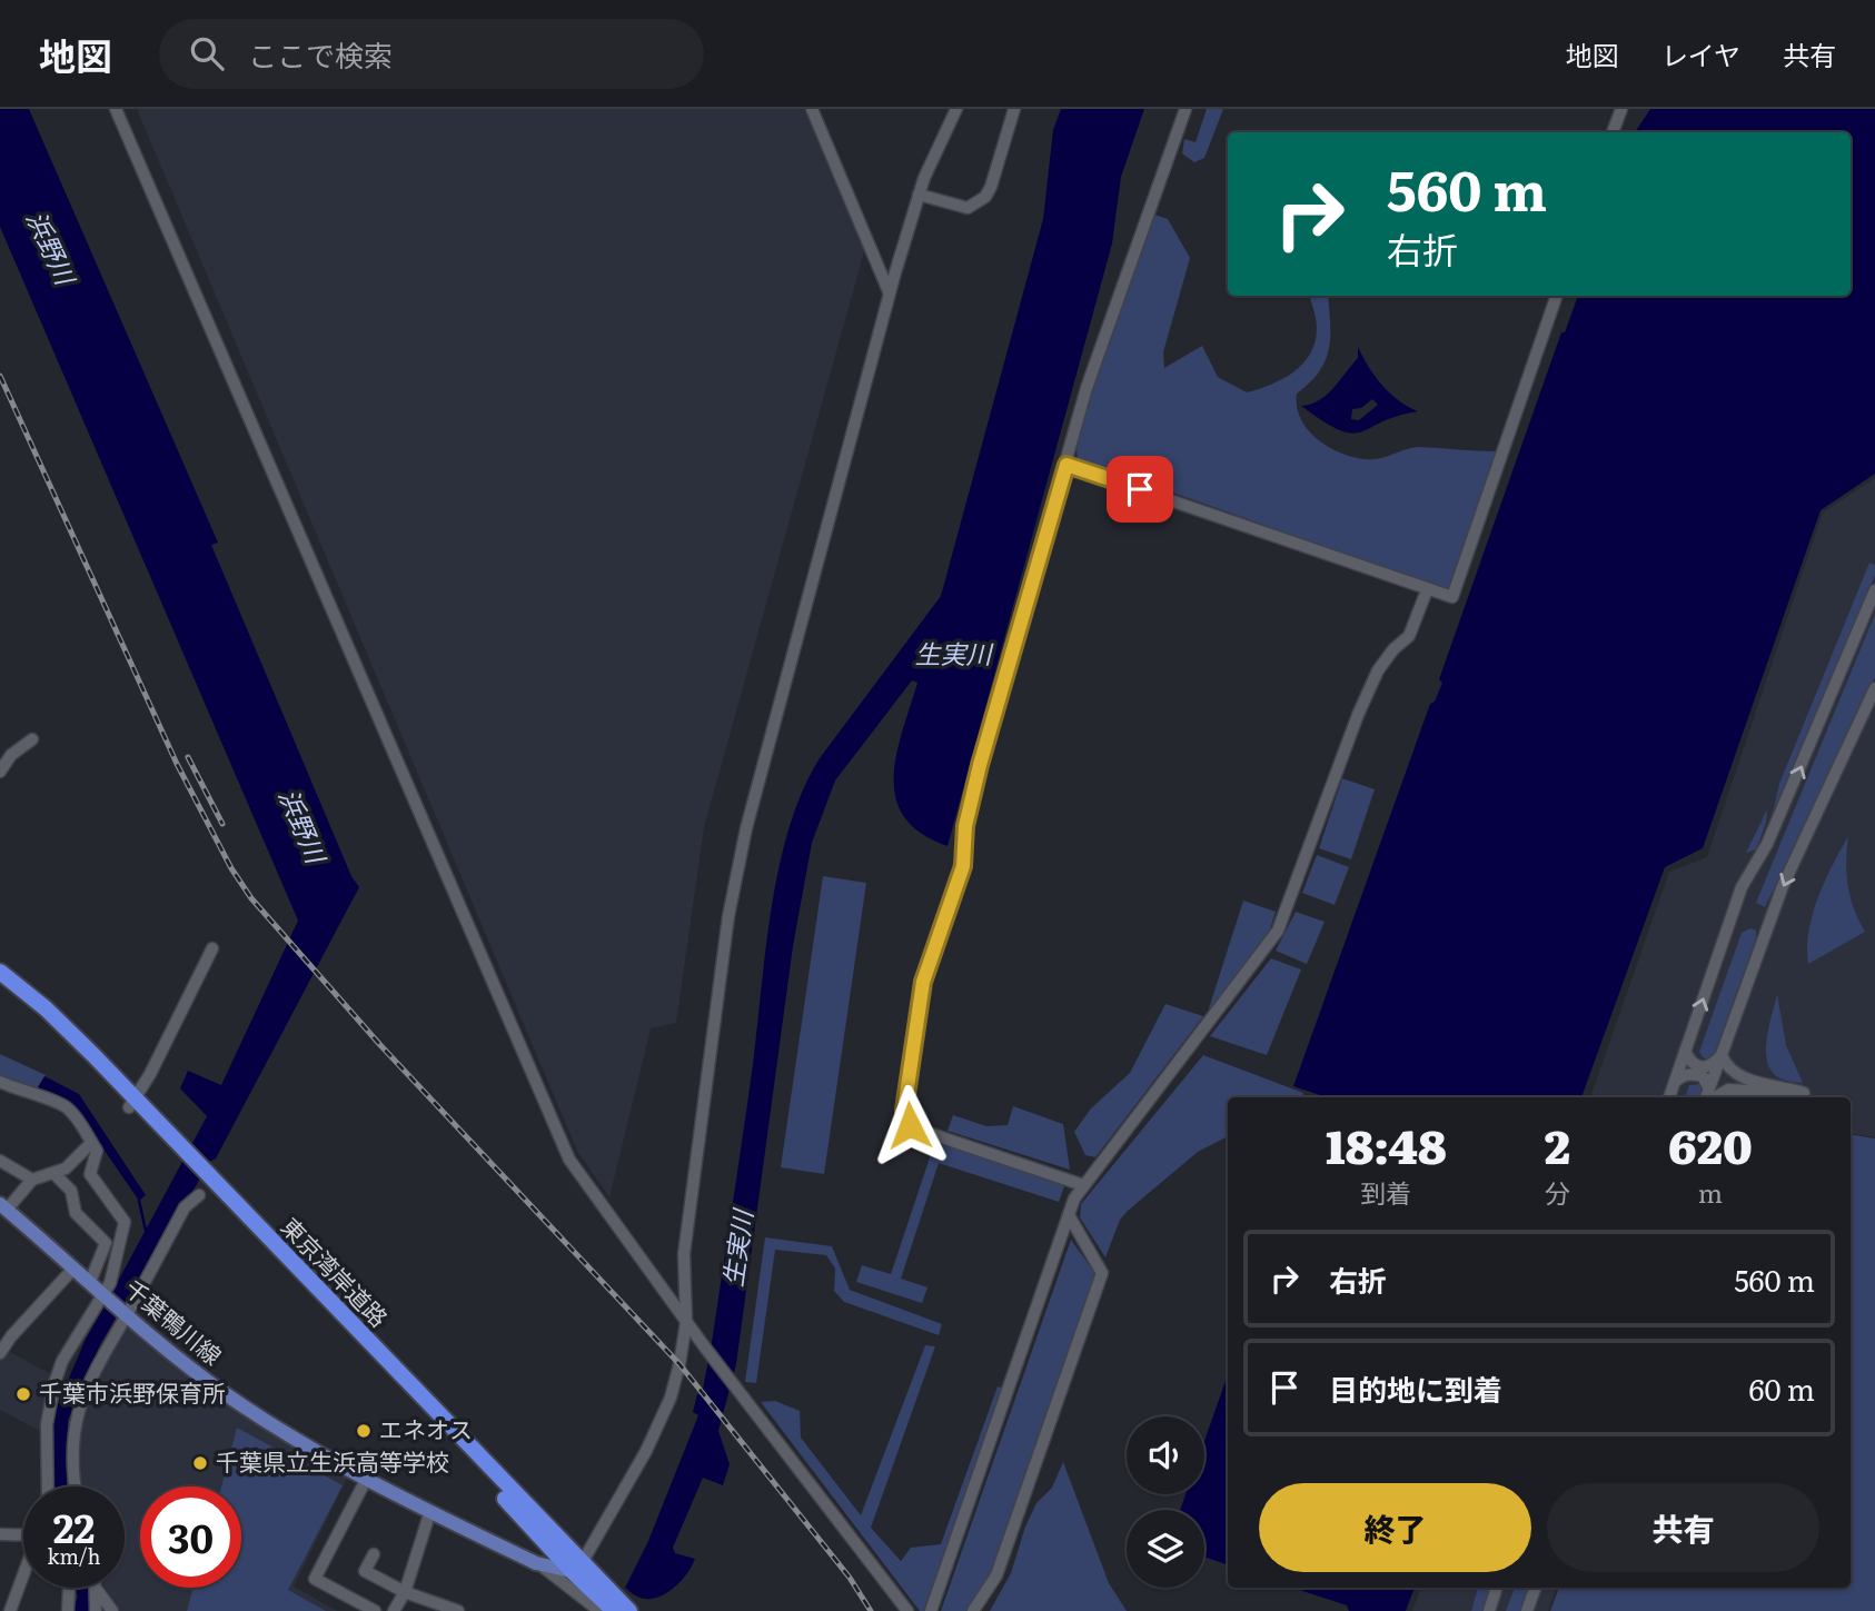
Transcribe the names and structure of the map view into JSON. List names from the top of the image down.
{
  "streets": {
    "highway": ["東京湾岸道路"],
    "main road": ["千葉鴨川線"]
  },
  "crossings": [
    ["東京湾岸道路", "千葉鴨川線"]
  ],
  "water": ["浜野川", "生実川"],
  "places": ["千葉市浜野保育所", "エネオス", "千葉県立生浜高等学校"],
  "page": {
    "header": "地図",
    "search": "ここで検索",
    "nav": ["地図", "レイヤ", "共有"],
    "turn": ["560 m", "右折"],
    "eta": [
      "18:48",
      "到着",
      "2",
      "分",
      "620",
      "m"
    ],
    "list": [
      {
        "name": "右折",
        "value": "560 m"
      },
      {
        "name": "目的地に到着",
        "value": "60 m"
      }
    ],
    "buttons": ["終了", "共有"],
    "speed": "22 km/h",
    "limit": "30"
  }
}
